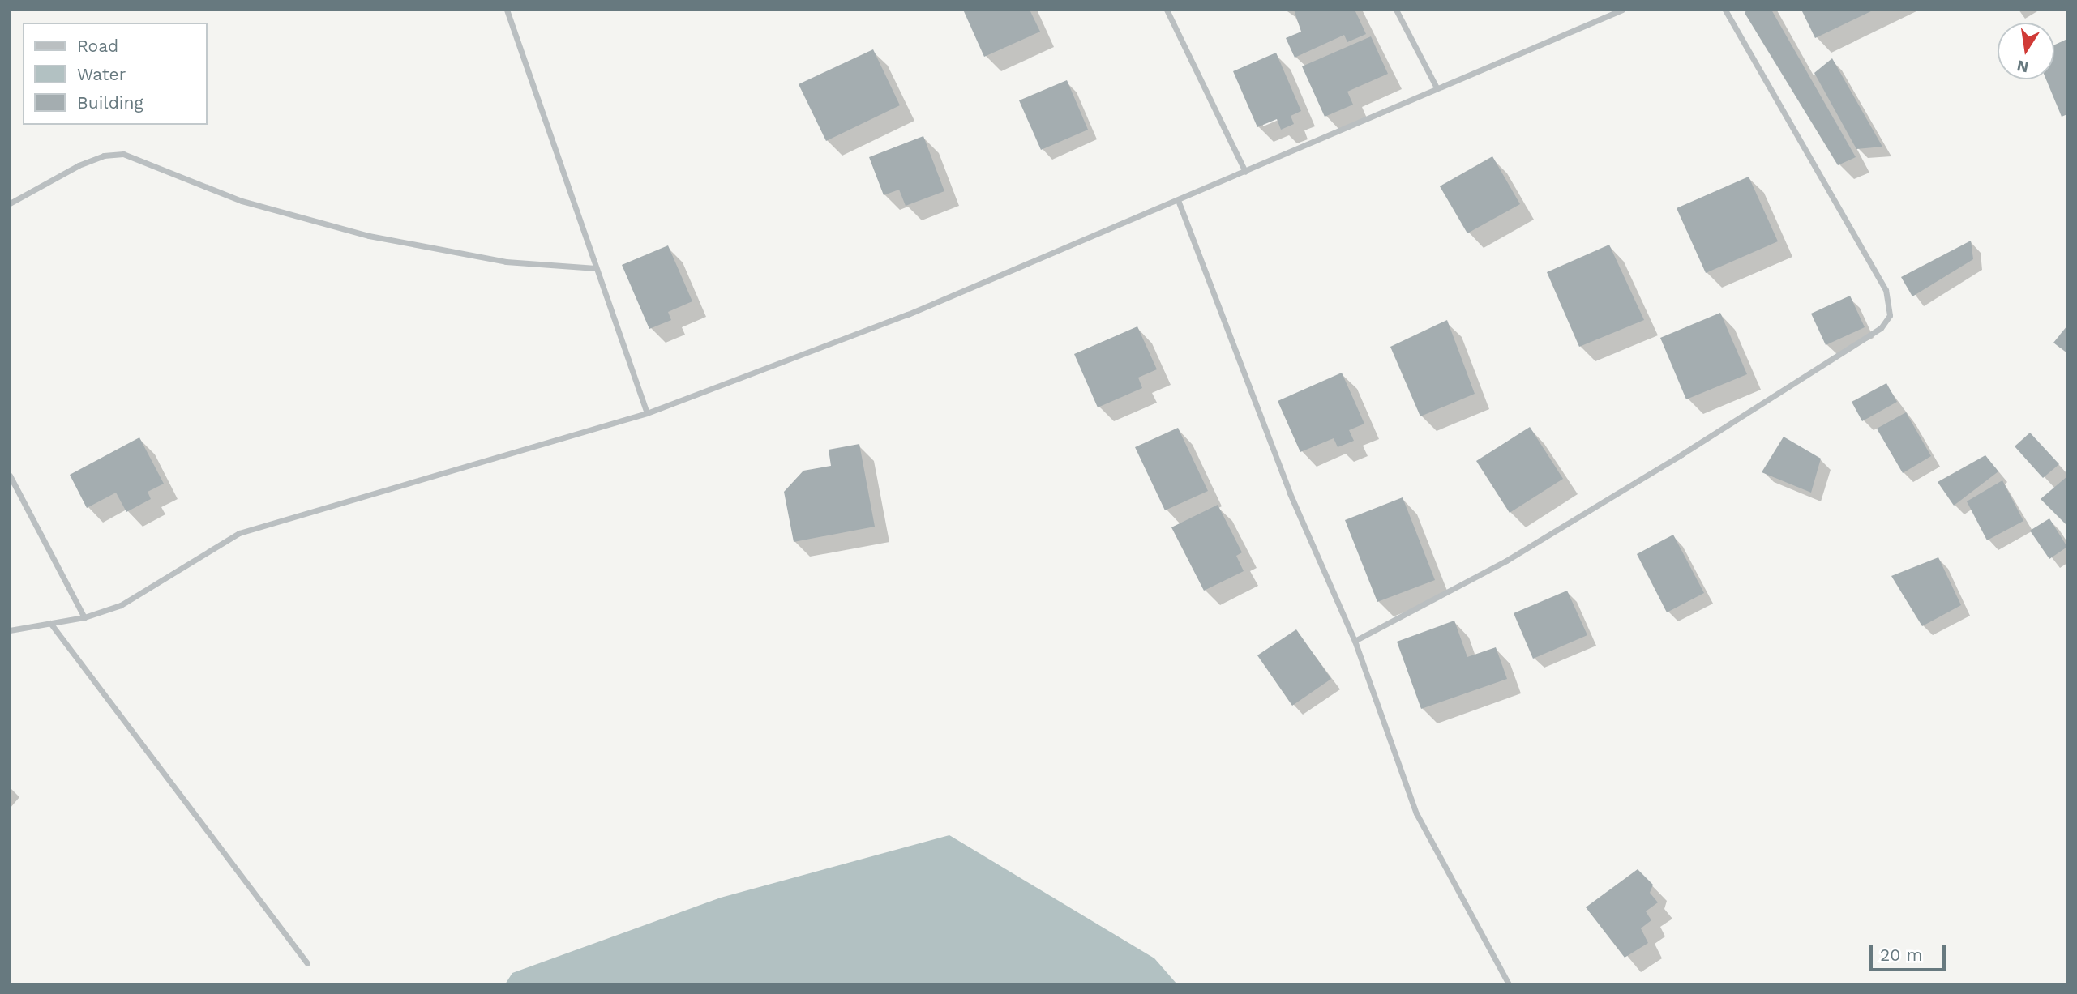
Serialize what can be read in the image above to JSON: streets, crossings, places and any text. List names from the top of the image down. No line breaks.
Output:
{"legend":["Road","Water","Building"],"scale_bar":"20 m","north":"bottom"}
